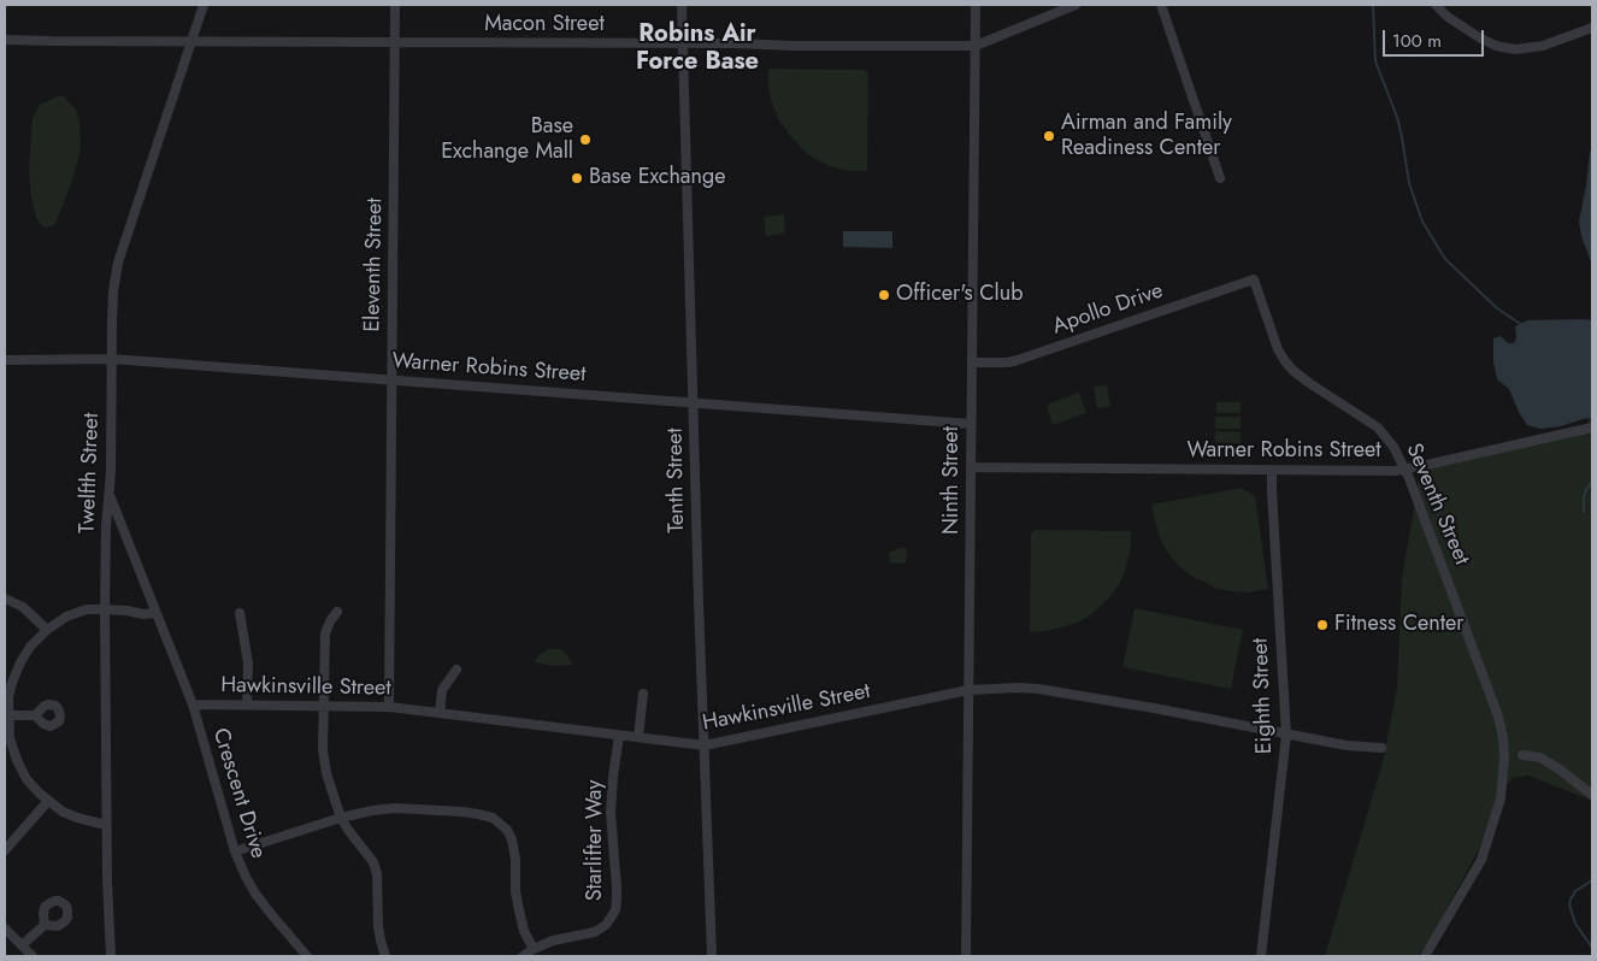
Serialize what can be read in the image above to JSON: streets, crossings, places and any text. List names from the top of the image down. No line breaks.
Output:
{"streets":{"street":["Macon Street","Eleventh Street","Apollo Drive","Warner Robins Street","Twelfth Street","Tenth Street","Ninth Street","Seventh Street","Hawkinsville Street","Eighth Street","Crescent Drive","Starlifter Way"]},"crossings":[["Macon Street","Eleventh Street"],["Macon Street","Twelfth Street"],["Macon Street","Tenth Street"],["Macon Street","Ninth Street"],["Eleventh Street","Warner Robins Street"],["Eleventh Street","Hawkinsville Street"],["Apollo Drive","Ninth Street"],["Apollo Drive","Seventh Street"],["Warner Robins Street","Twelfth Street"],["Warner Robins Street","Tenth Street"],["Warner Robins Street","Ninth Street"],["Warner Robins Street","Seventh Street"],["Warner Robins Street","Eighth Street"],["Twelfth Street","Crescent Drive"],["Tenth Street","Hawkinsville Street"],["Ninth Street","Hawkinsville Street"],["Hawkinsville Street","Eighth Street"],["Hawkinsville Street","Crescent Drive"],["Hawkinsville Street","Starlifter Way"]],"districts":["Robins Air Force Base"],"places":["Airman and Family Readiness Center","Base Exchange Mall","Base Exchange","Officer's Club","Fitness Center"],"scale_bar":"100 m"}
